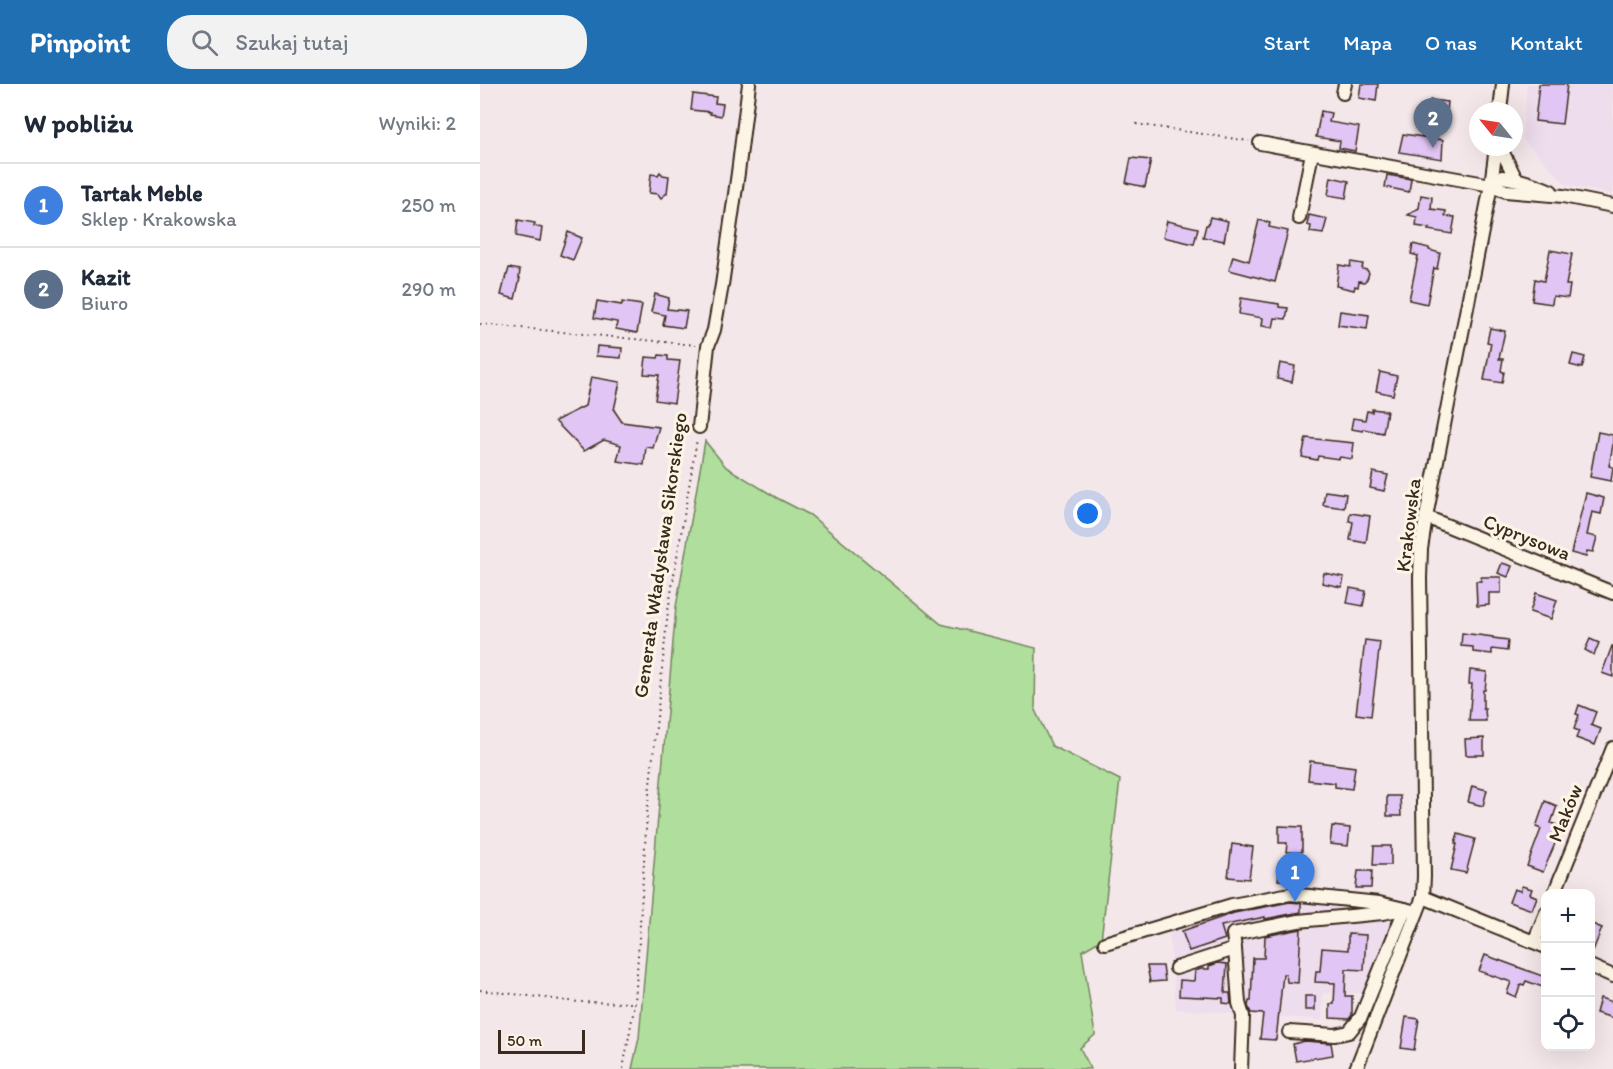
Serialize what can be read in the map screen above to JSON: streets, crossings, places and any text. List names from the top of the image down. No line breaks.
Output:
{"streets":{"street":["Krakowska","Cyprysowa","Generała Władysława Sikorskiego","Maków"]},"crossings":[["Krakowska","Cyprysowa"]],"scale_bar":"50 m","north":"top left","page":{"header":"Pinpoint","search":"Szukaj tutaj","nav":["Start","Mapa","O nas","Kontakt"],"heading":["W pobliżu","Wyniki: 2"],"pins":["2","1"],"list":[{"mark":"1","name":"Tartak Meble","note":"Sklep · Krakowska","value":"250 m"},{"mark":"2","name":"Kazit","note":"Biuro","value":"290 m"}],"map_buttons":["+","−"],"scale":"50 m"}}
